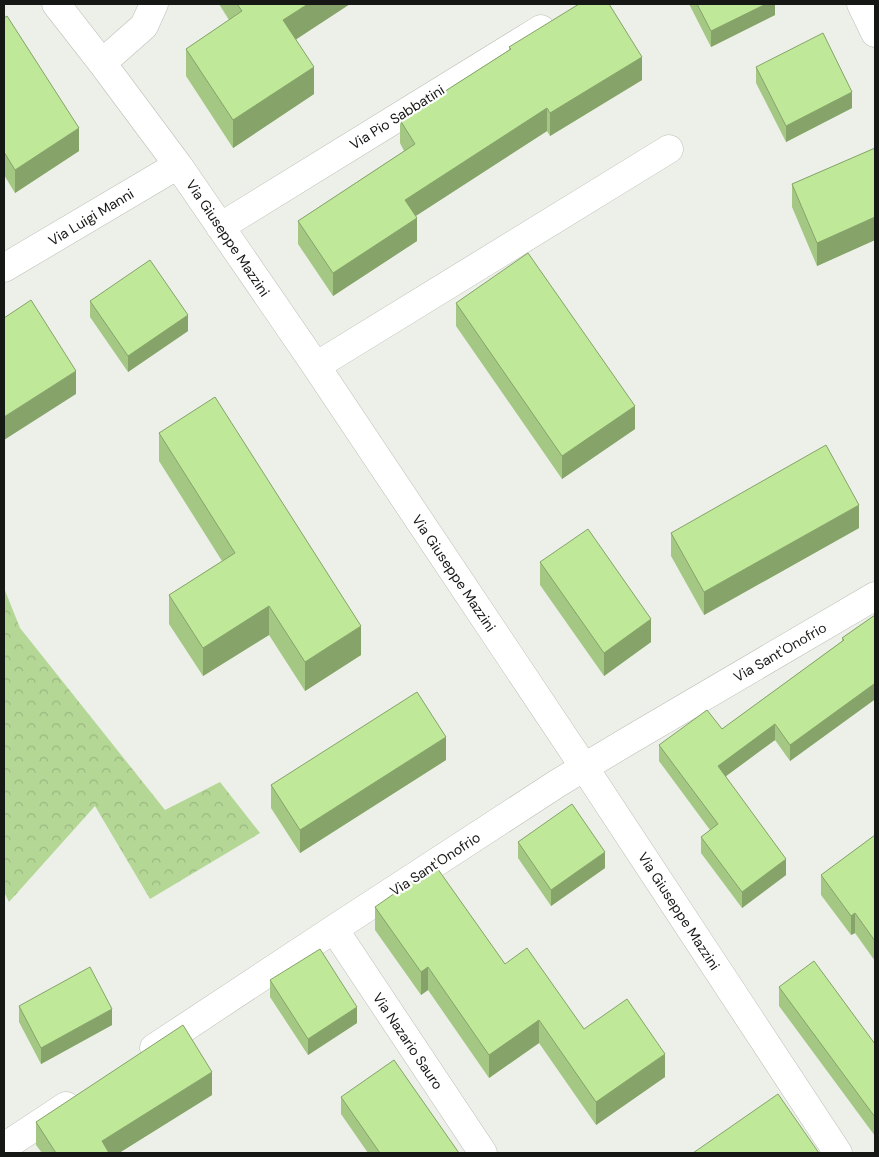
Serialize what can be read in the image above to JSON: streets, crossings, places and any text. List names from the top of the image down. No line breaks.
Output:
{"streets":{"street":["Via Pio Sabbatini","Via Luigi Manni","Via Giuseppe Mazzini","Via Sant'Onofrio","Via Nazario Sauro"]},"crossings":[["Via Pio Sabbatini","Via Giuseppe Mazzini"],["Via Luigi Manni","Via Giuseppe Mazzini"],["Via Giuseppe Mazzini","Via Sant'Onofrio"],["Via Sant'Onofrio","Via Nazario Sauro"]]}
